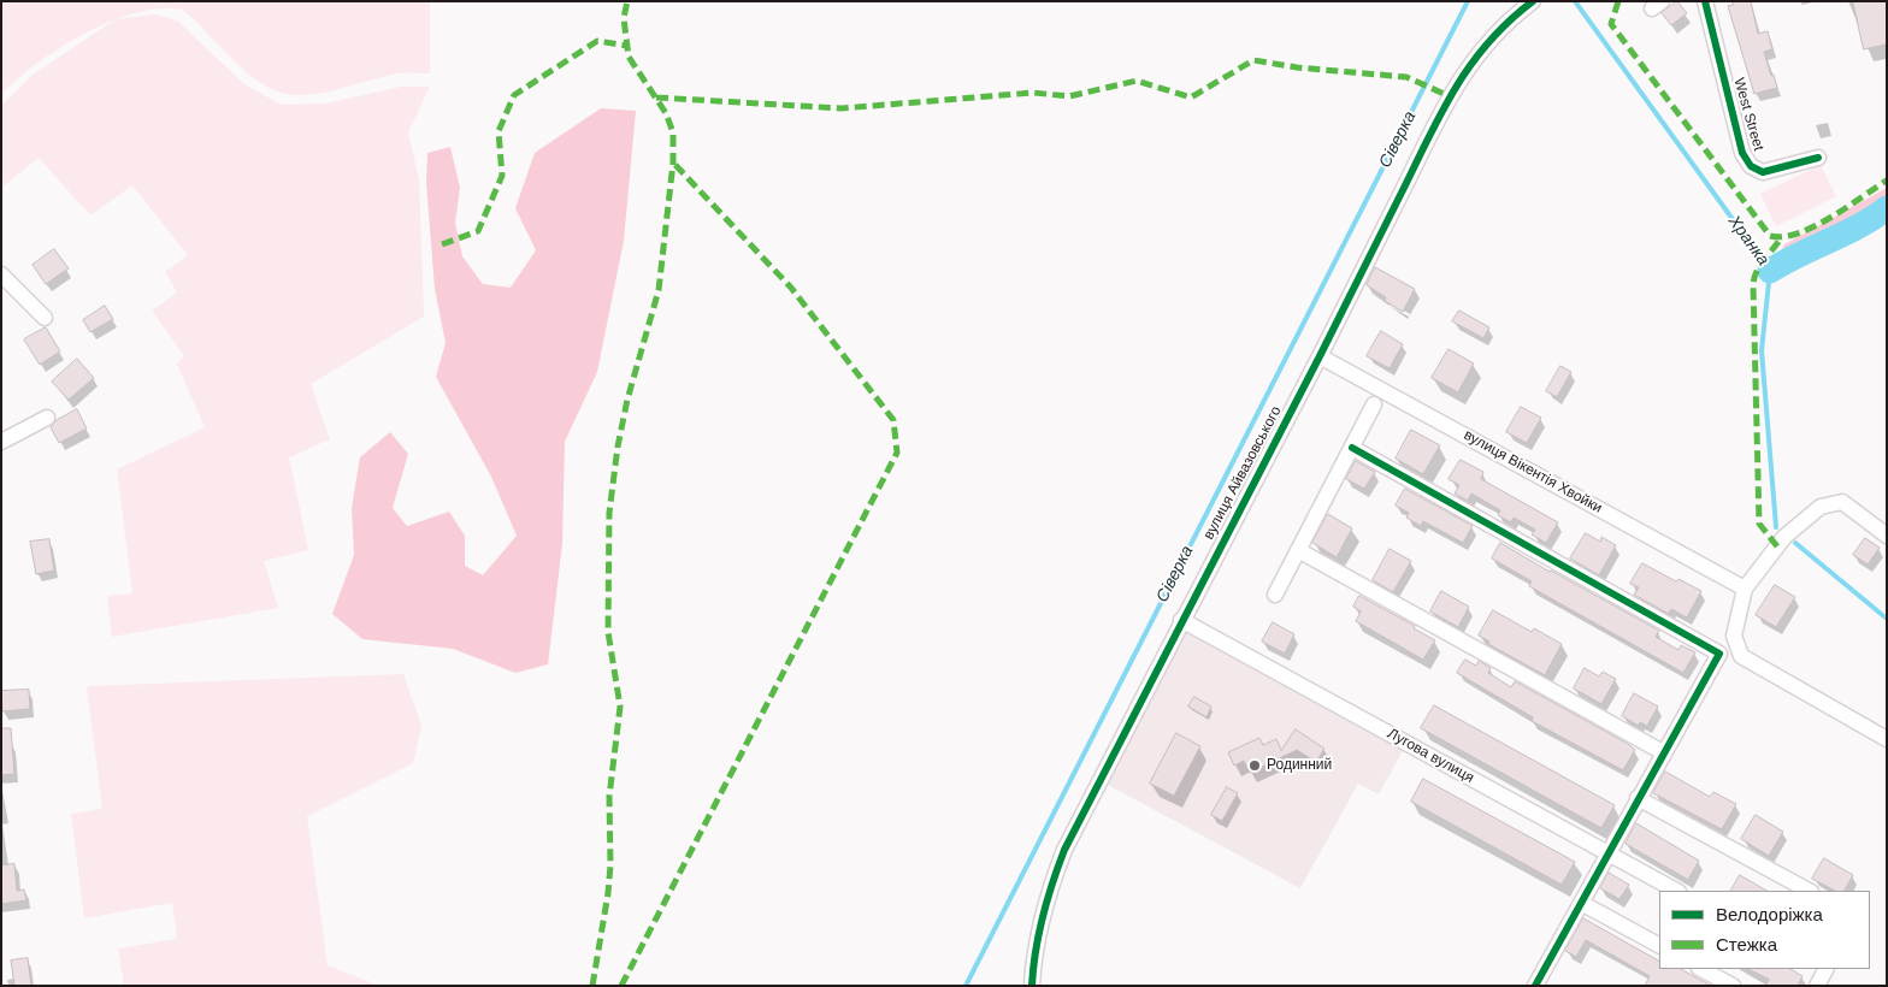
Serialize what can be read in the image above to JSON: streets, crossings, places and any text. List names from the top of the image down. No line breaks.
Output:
{"streets":{"street":["West Street","вулиця Вікентія Хвойки","вулиця Айвазовського","Лугова вулиця"]},"crossings":[["вулиця Вікентія Хвойки","вулиця Айвазовського"],["вулиця Айвазовського","Лугова вулиця"]],"water":["Сіверка","Хранка"],"places":["Родинний"],"legend":["Велодоріжка","Стежка"]}
